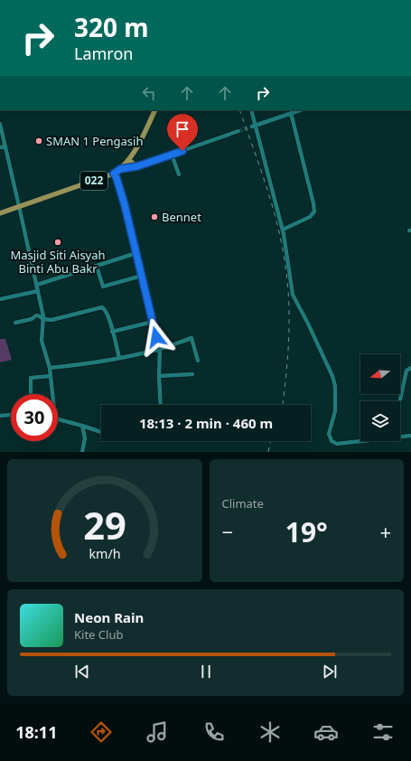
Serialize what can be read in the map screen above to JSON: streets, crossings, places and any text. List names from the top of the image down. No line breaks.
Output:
{"streets":{"main road":["022"]},"places":["SMAN 1 Pengasih","Bennet","Masjid Siti Aisyah Binti Abu Bakr"],"north":"left","page":{"turn":["320 m","Lamron"],"limit":"30","trip":"18:13 · 2 min · 460 m","tile":"Climate","heat":["−","19°","+"],"song":["Neon Rain","Kite Club"],"tabs":"18:11","gauge":["29","km/h"]}}
